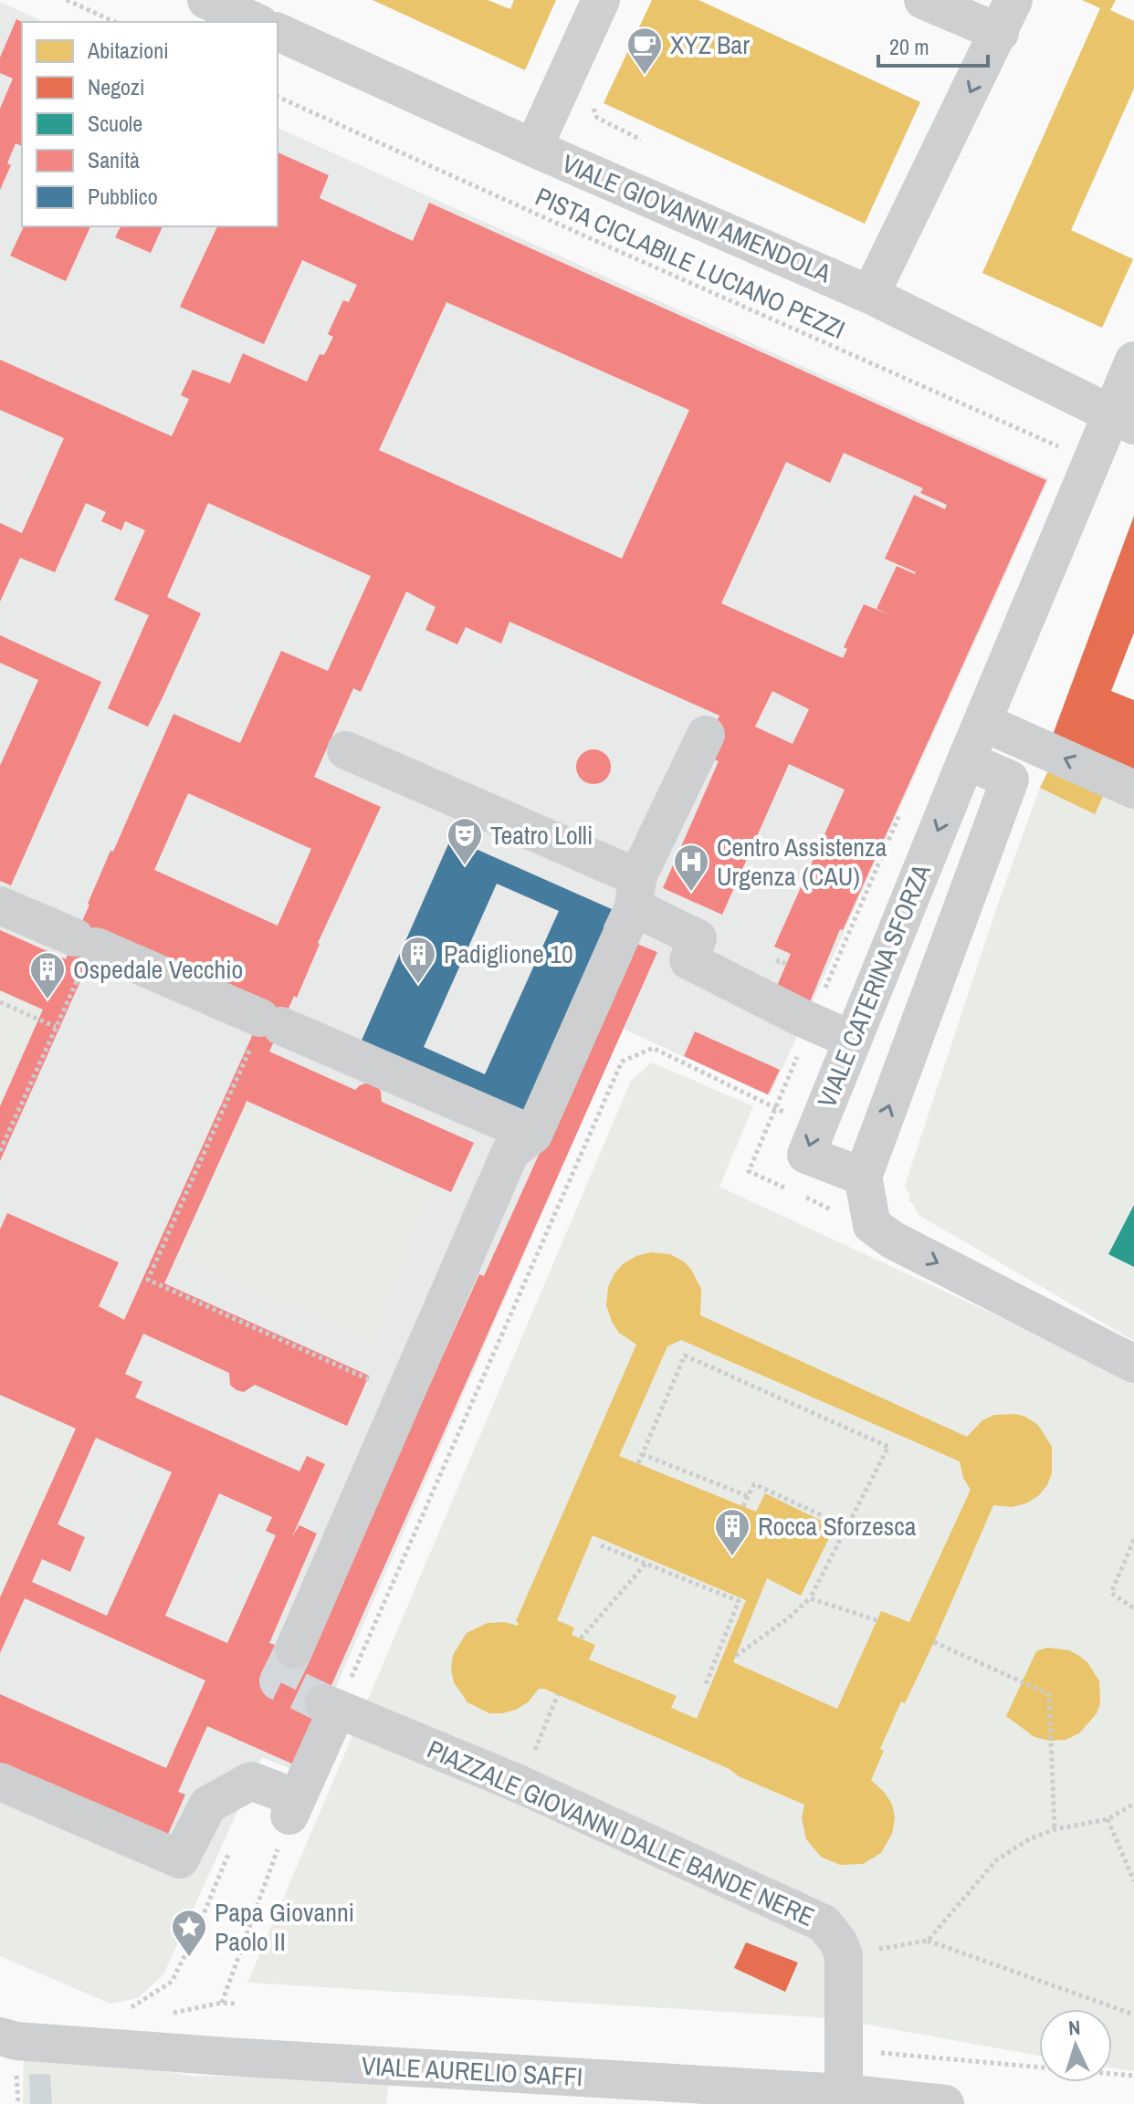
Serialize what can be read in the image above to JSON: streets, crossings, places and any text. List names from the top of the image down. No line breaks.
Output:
{"streets":{"street":["VIALE GIOVANNI AMENDOLA","VIALE CATERINA SFORZA","PIAZZALE GIOVANNI DALLE BANDE NERE","VIALE AURELIO SAFFI"],"path":["PISTA CICLABILE LUCIANO PEZZI"]},"crossings":[["VIALE GIOVANNI AMENDOLA","VIALE CATERINA SFORZA"],["PISTA CICLABILE LUCIANO PEZZI","VIALE CATERINA SFORZA"]],"places":{"cafe":["XYZ Bar"],"theatre":["Teatro Lolli"],"hospital":["Centro Assistenza Urgenza (CAU)"],"building":["Padiglione 10","Ospedale Vecchio","Rocca Sforzesca"],"place":["Papa Giovanni Paolo II"]},"legend":["Abitazioni","Negozi","Scuole","Sanità","Pubblico"],"scale_bar":"20 m","north":"top"}
